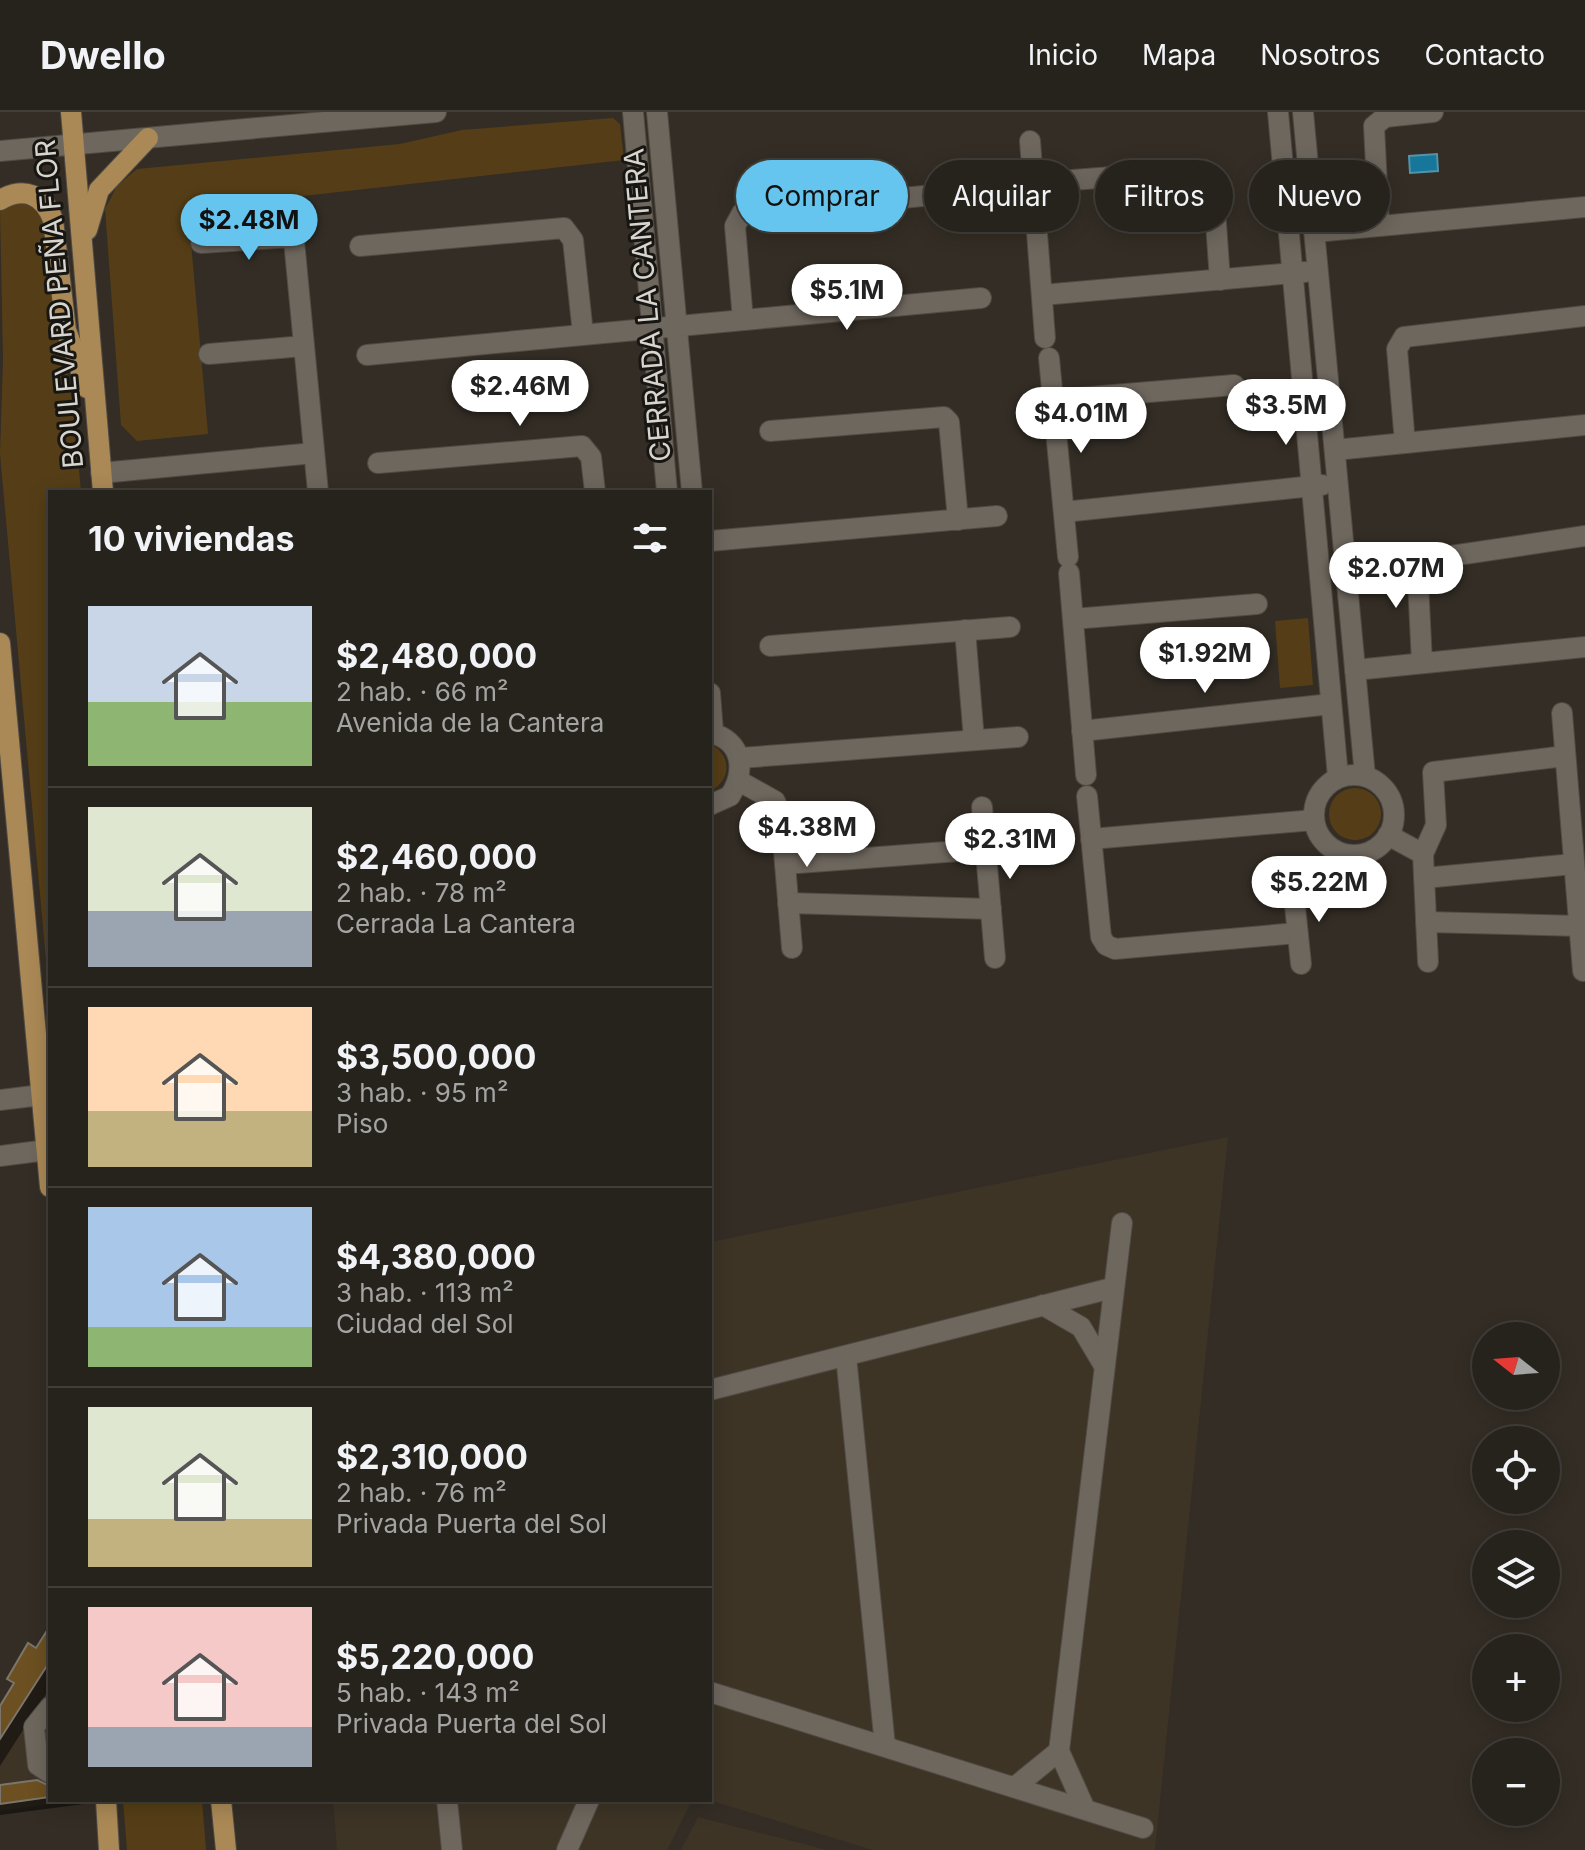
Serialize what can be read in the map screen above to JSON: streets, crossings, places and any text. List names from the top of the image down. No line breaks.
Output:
{"streets":{"main road":["BOULEVARD PEÑA FLOR"],"street":["CERRADA LA CANTERA"]},"north":"left","page":{"header":"Dwello","nav":["Inicio","Mapa","Nosotros","Contacto"],"chip":["Comprar","Alquilar","Filtros","Nuevo"],"price":["$2.48M","$5.1M","$2.46M","$3.5M","$4.01M","$2.07M","$1.92M","$4.38M","$2.31M","$5.22M"],"heading":"10 viviendas","list":[{"name":"$2,480,000","note":"2 hab. · 66 m² · Avenida de la Cantera"},{"name":"$2,460,000","note":"2 hab. · 78 m² · Cerrada La Cantera"},{"name":"$3,500,000","note":"3 hab. · 95 m² · Piso"},{"name":"$4,380,000","note":"3 hab. · 113 m² · Ciudad del Sol"},{"name":"$2,310,000","note":"2 hab. · 76 m² · Privada Puerta del Sol"},{"name":"$5,220,000","note":"5 hab. · 143 m² · Privada Puerta del Sol"}],"map_buttons":["+","−"]}}
